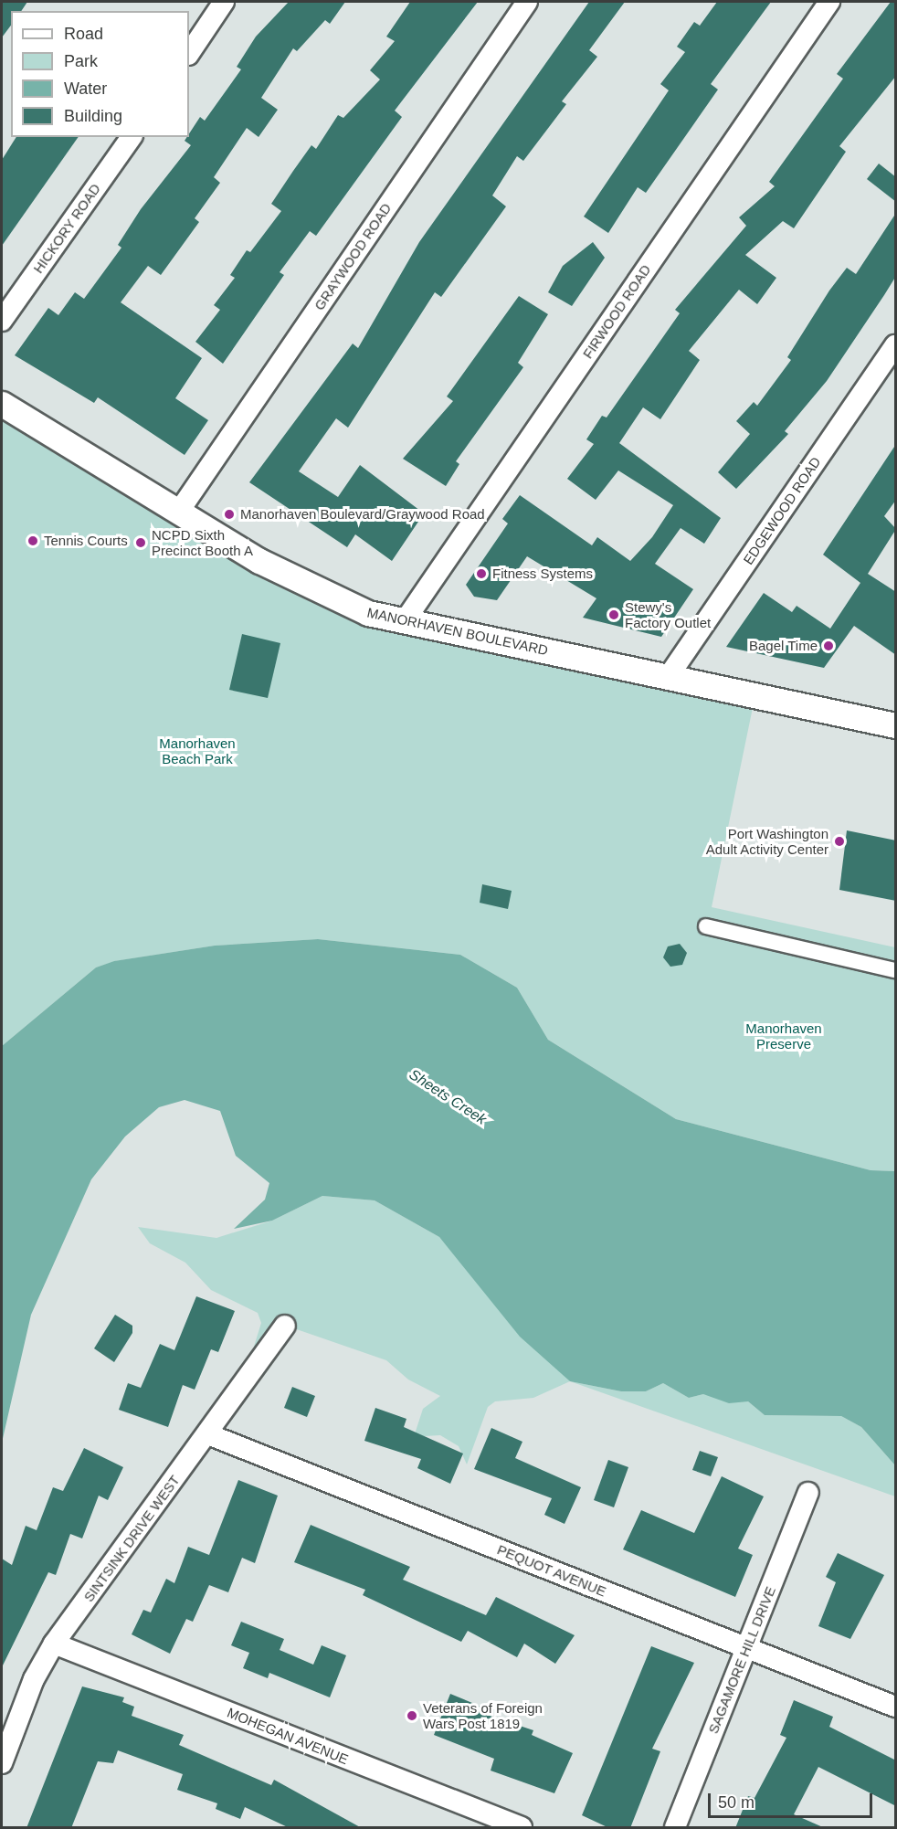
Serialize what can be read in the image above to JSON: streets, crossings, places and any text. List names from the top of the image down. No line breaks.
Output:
{"streets":{"street":["HICKORY ROAD","GRAYWOOD ROAD","FIRWOOD ROAD","EDGEWOOD ROAD","MANORHAVEN BOULEVARD","SINTSINK DRIVE WEST","PEQUOT AVENUE","SAGAMORE HILL DRIVE","MOHEGAN AVENUE"]},"crossings":[["GRAYWOOD ROAD","MANORHAVEN BOULEVARD"],["FIRWOOD ROAD","MANORHAVEN BOULEVARD"],["EDGEWOOD ROAD","MANORHAVEN BOULEVARD"],["SINTSINK DRIVE WEST","PEQUOT AVENUE"],["SINTSINK DRIVE WEST","MOHEGAN AVENUE"],["PEQUOT AVENUE","SAGAMORE HILL DRIVE"]],"water":["Sheets Creek"],"parks":["Manorhaven Beach Park","Manorhaven Preserve"],"places":["Manorhaven Boulevard/Graywood Road","Tennis Courts","NCPD Sixth Precinct Booth A","Fitness Systems","Stewy's Factory Outlet","Bagel Time","Port Washington Adult Activity Center","Veterans of Foreign Wars Post 1819"],"legend":["Road","Park","Water","Building"],"scale_bar":"50 m"}
